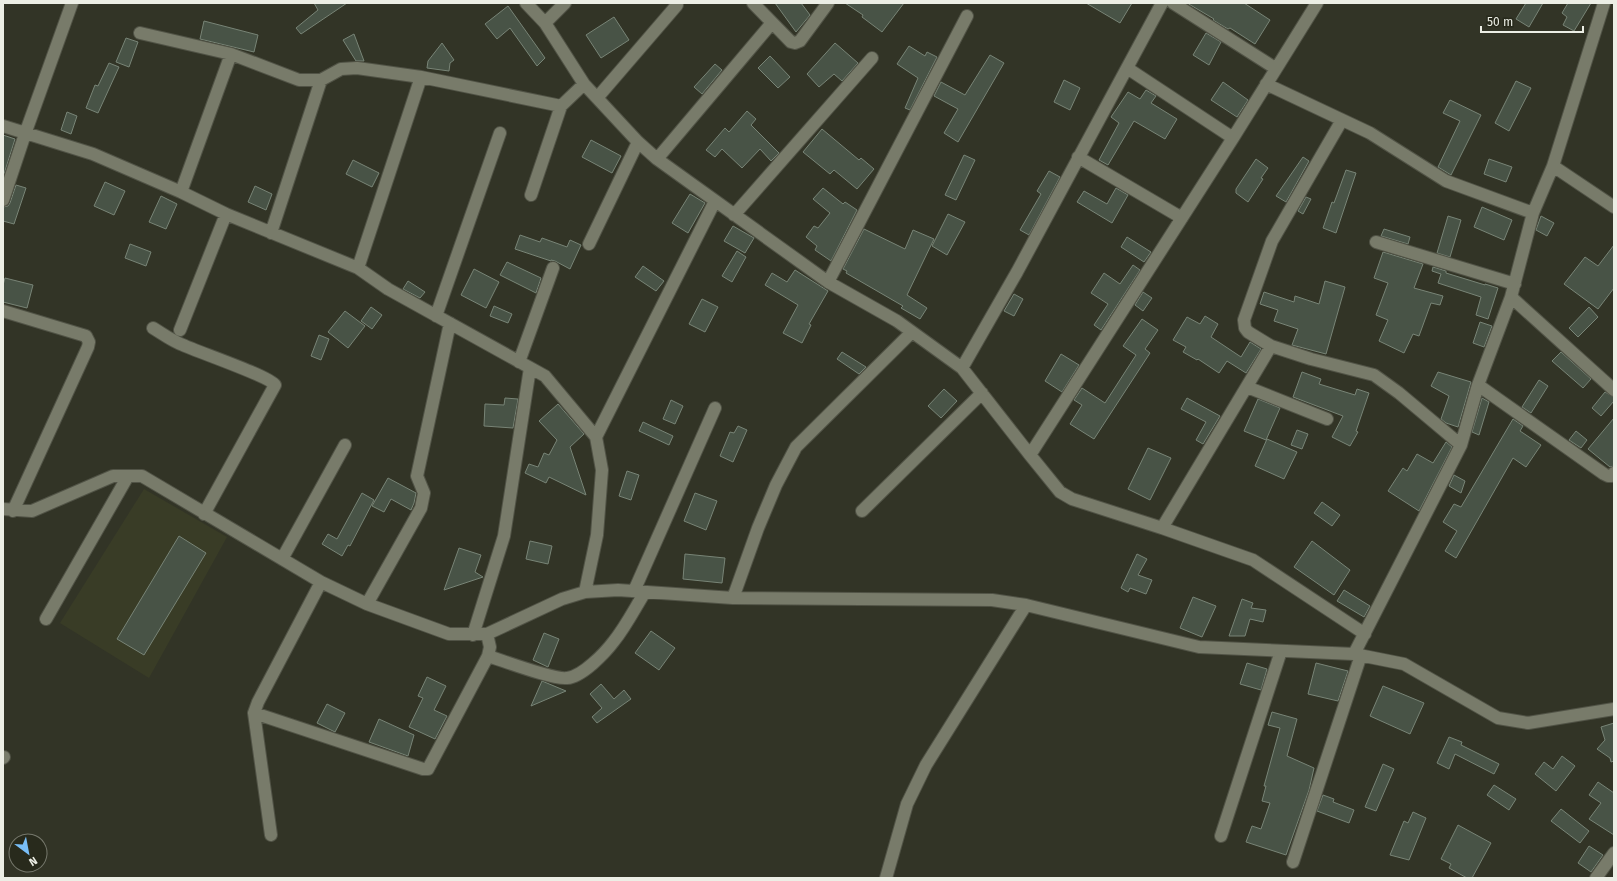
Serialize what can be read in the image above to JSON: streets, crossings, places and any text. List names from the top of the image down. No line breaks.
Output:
{"scale_bar":"50 m","north":"bottom right"}
